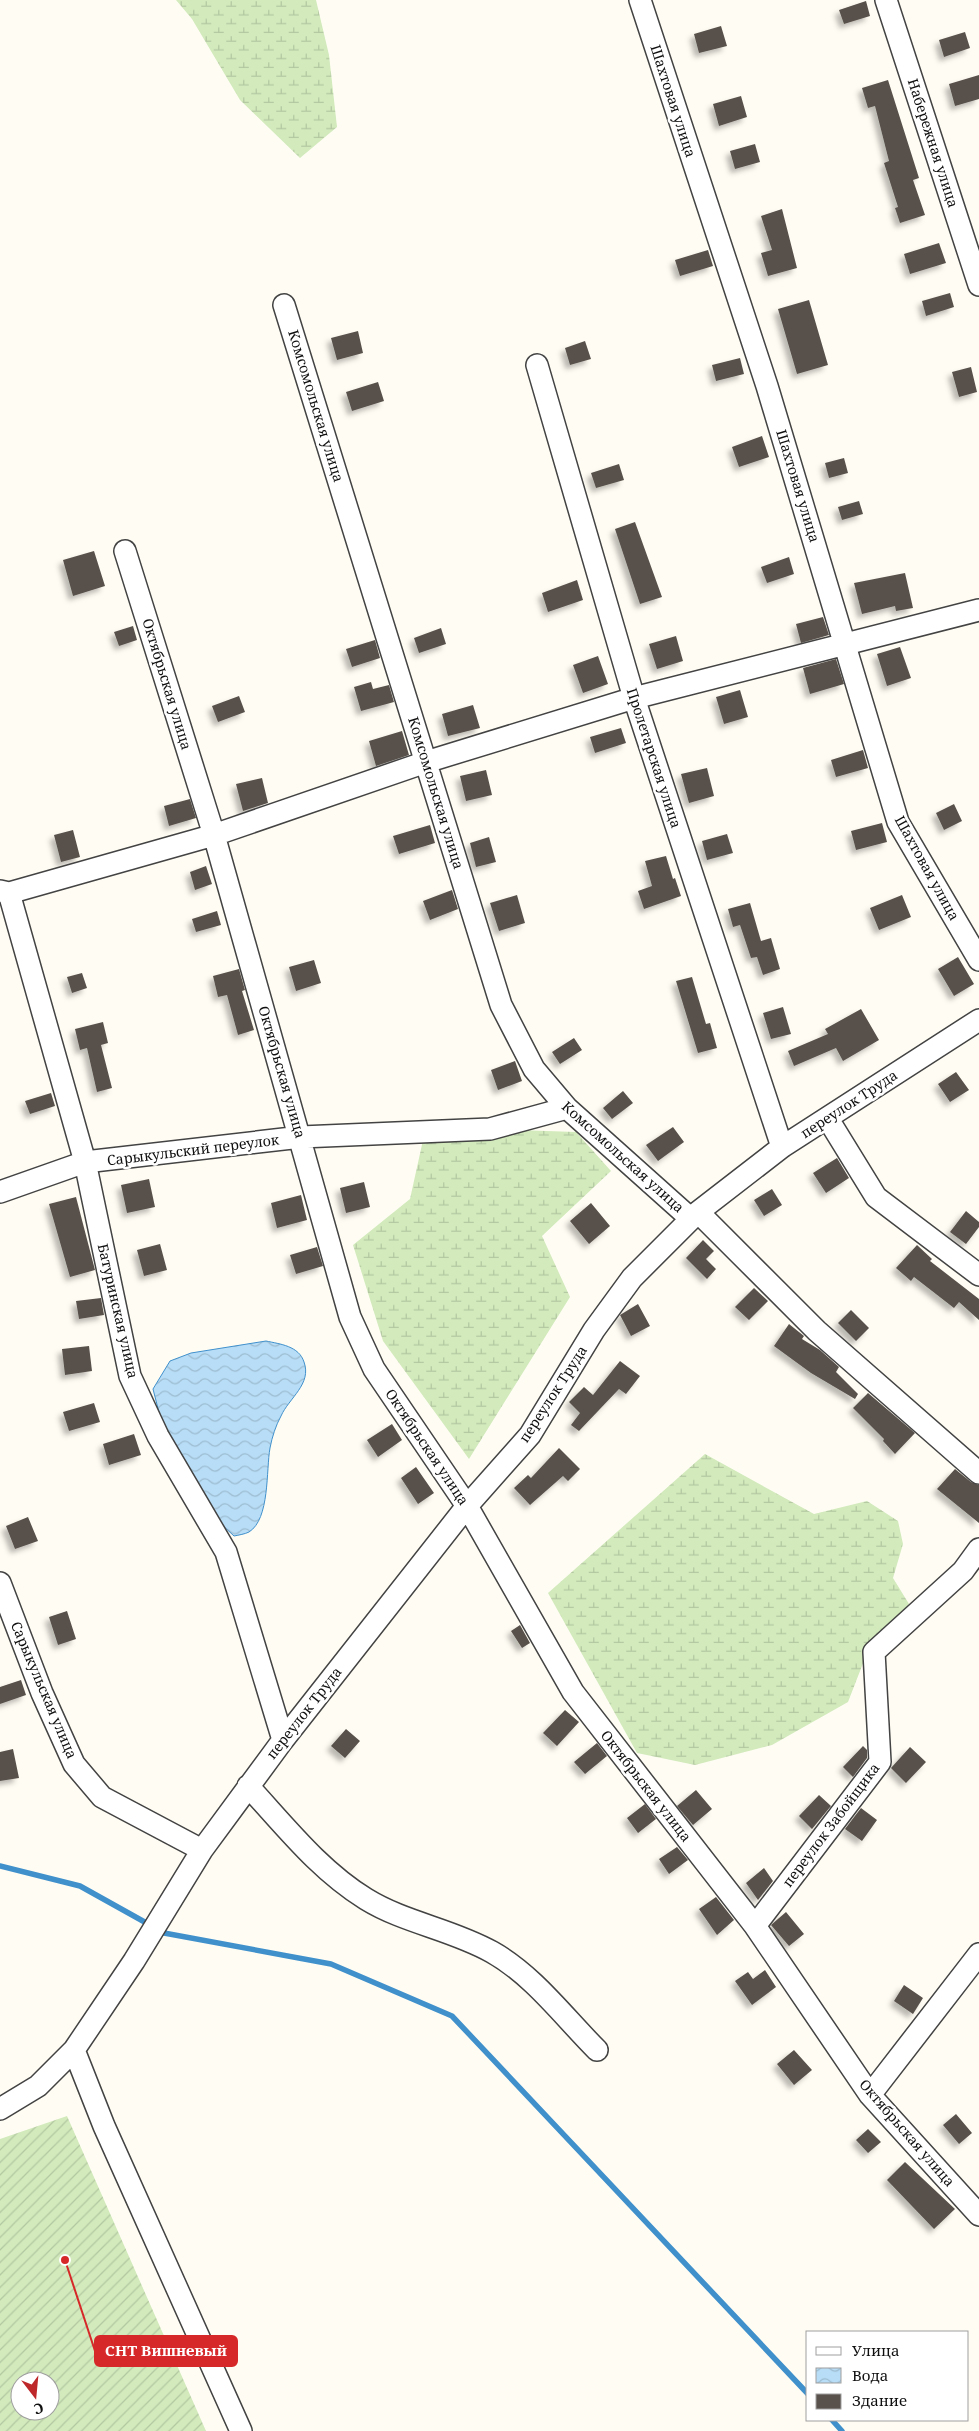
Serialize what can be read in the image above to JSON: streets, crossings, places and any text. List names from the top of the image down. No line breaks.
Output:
{"streets":{"street":["Шахтовая улица","Набережная улица","Комсомольская улица","Октябрьская улица","Пролетарская улица","переулок Труда","Сарыкульский переулок","Батуринская улица","Сарыкульская улица","переулок Забойщика"]},"crossings":[["Комсомольская улица","переулок Труда"],["Комсомольская улица","Сарыкульский переулок"],["Октябрьская улица","переулок Труда"],["Октябрьская улица","Сарыкульский переулок"],["Октябрьская улица","переулок Забойщика"],["Пролетарская улица","переулок Труда"],["переулок Труда","Батуринская улица"],["переулок Труда","Сарыкульская улица"],["Сарыкульский переулок","Батуринская улица"]],"places":["СНТ Вишневый"],"legend":["Улица","Вода","Здание"],"north":"bottom"}
